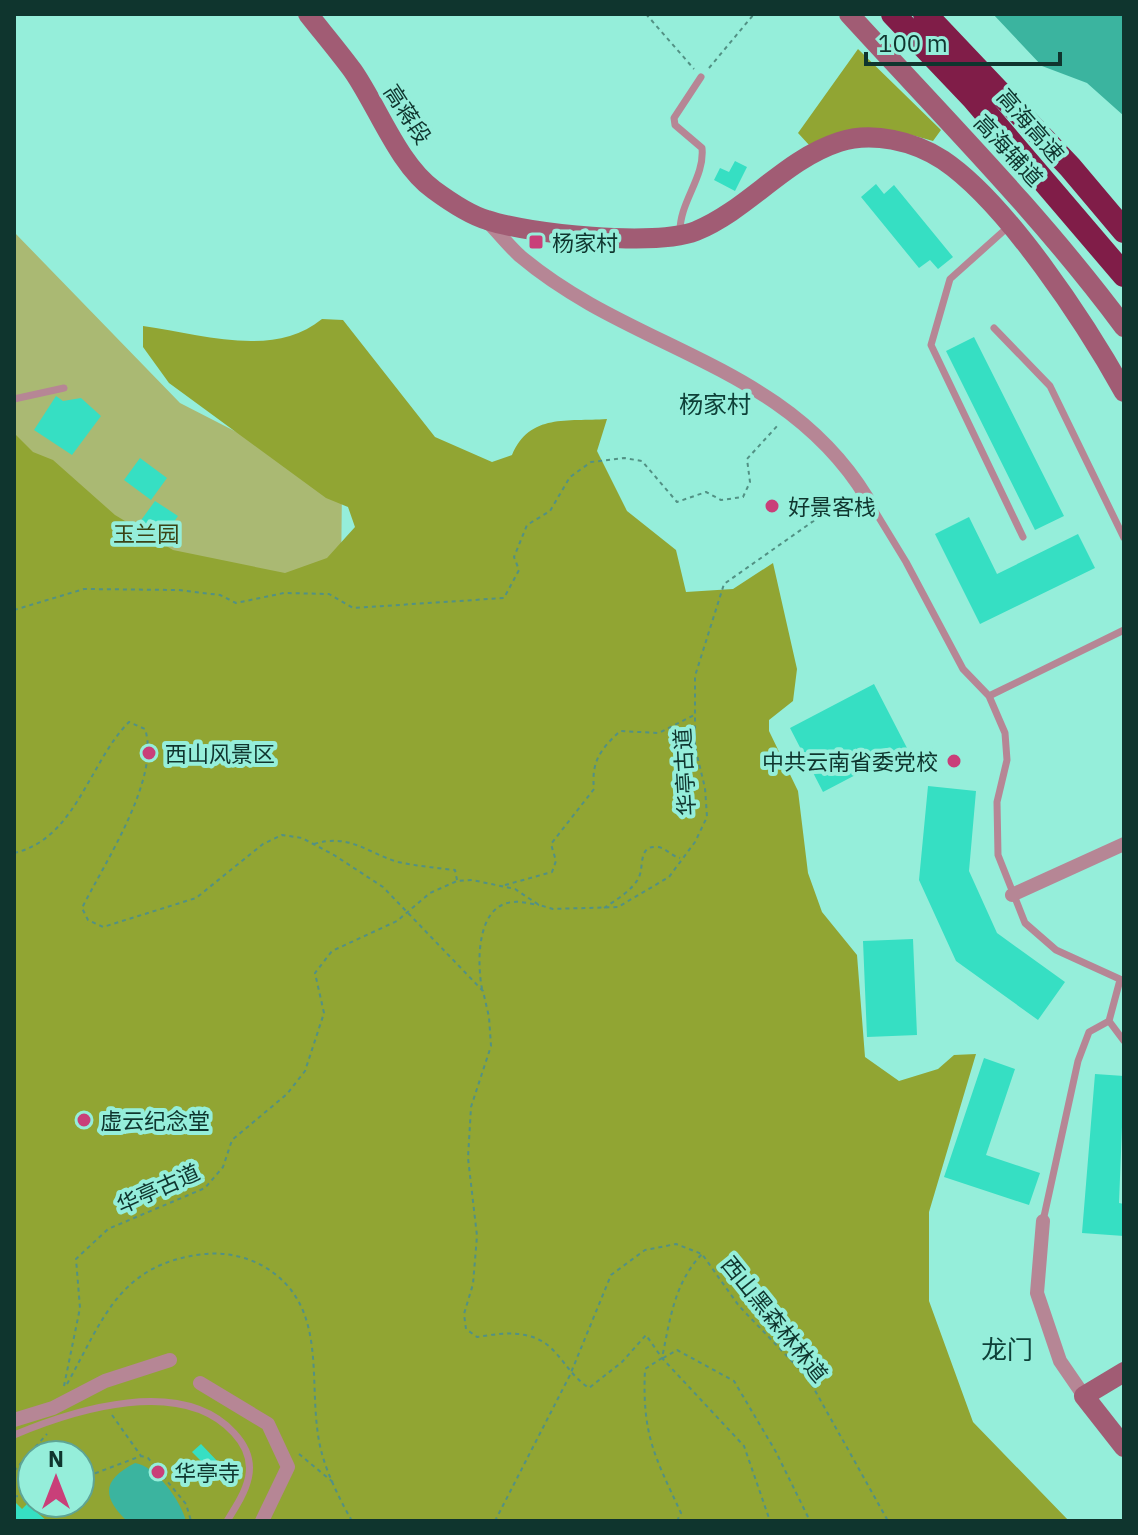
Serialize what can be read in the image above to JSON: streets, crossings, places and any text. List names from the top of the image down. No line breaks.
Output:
{"streets":{"highway":["高海高速"],"main road":["高蒋段","高海辅道"],"path":["华亭古道","西山黑森林林道"]},"districts":["杨家村","龙门"],"parks":["玉兰园"],"places":{"transit":["杨家村"],"other":["好景客栈","西山风景区","中共云南省委党校","虚云纪念堂","华亭寺"]},"scale_bar":"100 m","north":"top"}
